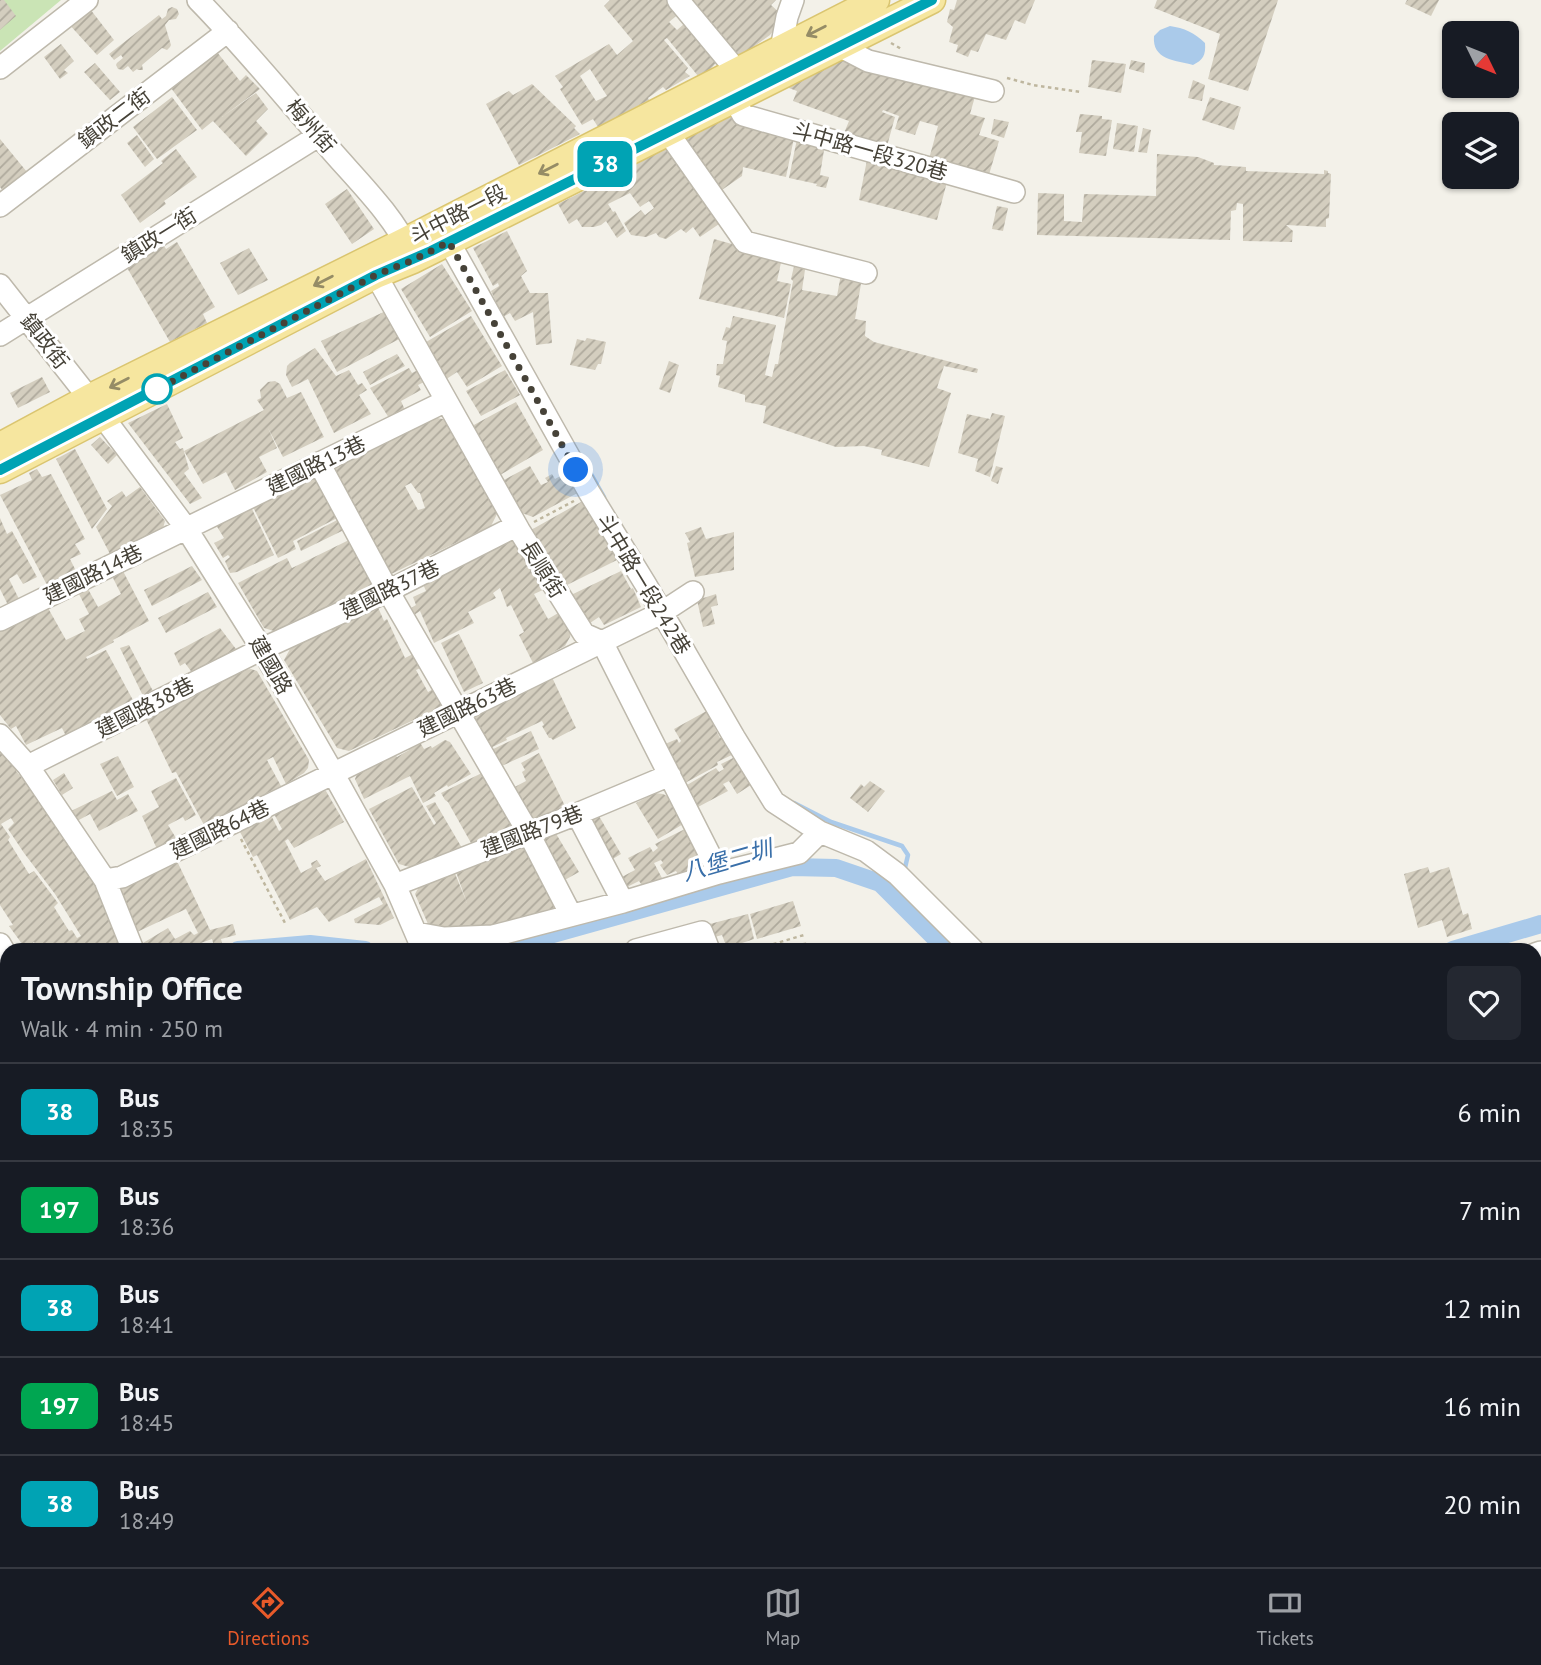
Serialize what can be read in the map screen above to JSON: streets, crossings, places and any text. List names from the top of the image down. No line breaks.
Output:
{"streets":{"main road":["斗中路一段"],"street":["鎮政二街","梅州街","斗中路一段320巷","鎮政一街","鎮政街","建國路13巷","長順街","建國路14巷","斗中路一段242巷","建國路37巷","建國路","建國路38巷","建國路63巷","建國路64巷","建國路79巷"]},"crossings":[["鎮政二街","梅州街"],["梅州街","斗中路一段"],["梅州街","鎮政一街"],["斗中路一段320巷","斗中路一段"],["斗中路一段","鎮政街"],["斗中路一段","長順街"],["斗中路一段","斗中路一段242巷"],["斗中路一段","建國路"],["鎮政一街","鎮政街"],["鎮政街","建國路"],["建國路13巷","長順街"],["建國路13巷","建國路14巷"],["建國路13巷","建國路"],["長順街","建國路37巷"],["長順街","建國路63巷"],["長順街","建國路79巷"],["建國路14巷","建國路"],["斗中路一段242巷","建國路63巷"],["建國路37巷","建國路"],["建國路37巷","建國路38巷"],["建國路","建國路38巷"],["建國路","建國路63巷"],["建國路","建國路64巷"],["建國路","建國路79巷"],["建國路63巷","建國路64巷"]],"water":["八堡二圳"],"lines":["bus line 38"],"north":"bottom right","page":{"on_map":"38","heading":["Township Office","Walk · 4 min · 250 m"],"list":[{"mark":"38","name":"Bus","note":"18:35","value":"6 min"},{"mark":"197","name":"Bus","note":"18:36","value":"7 min"},{"mark":"38","name":"Bus","note":"18:41","value":"12 min"},{"mark":"197","name":"Bus","note":"18:45","value":"16 min"},{"mark":"38","name":"Bus","note":"18:49","value":"20 min"}],"tabs":["Directions","Map","Tickets"]}}
